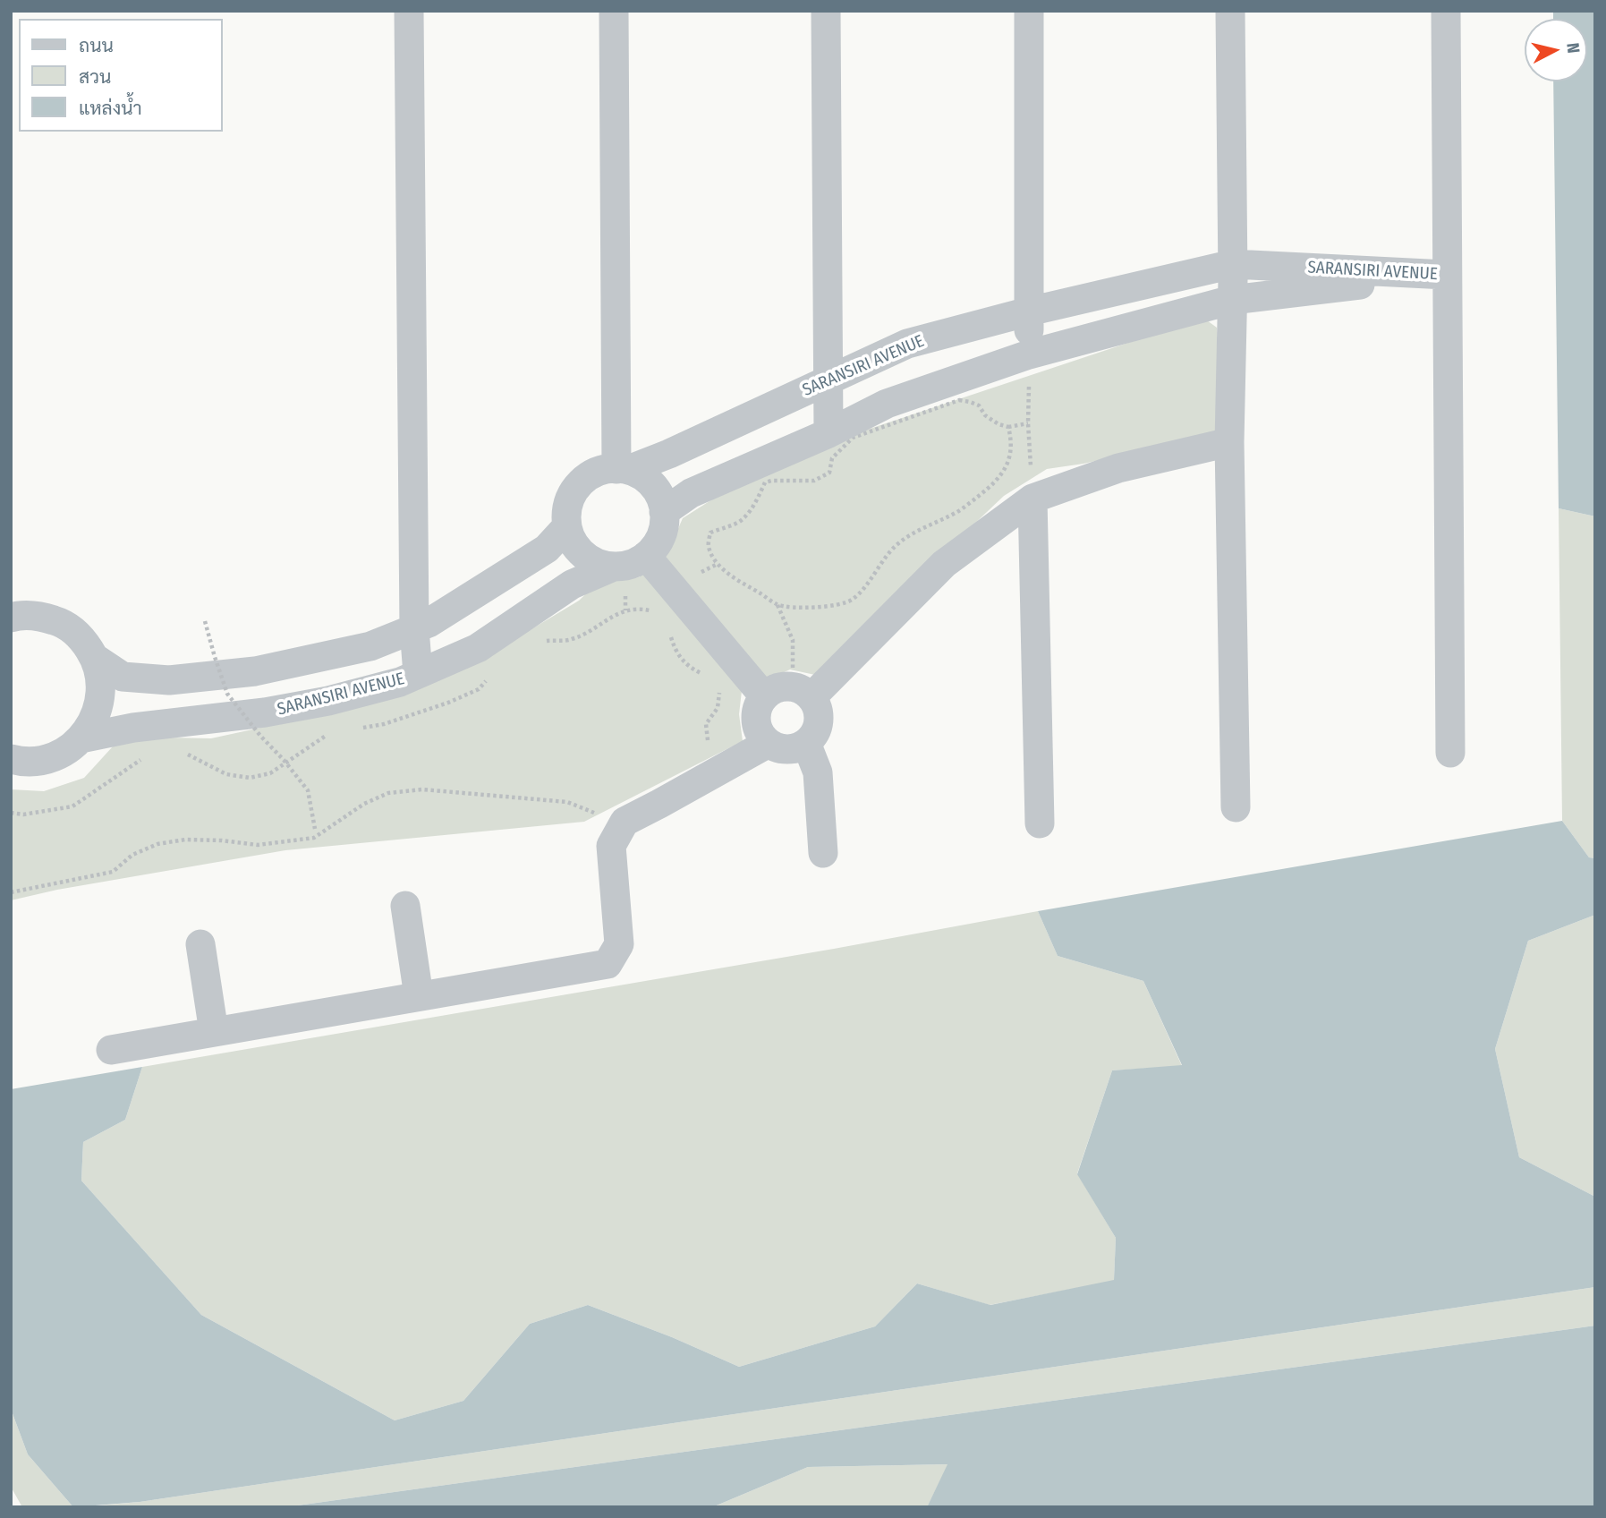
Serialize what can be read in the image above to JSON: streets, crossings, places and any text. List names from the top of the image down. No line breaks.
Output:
{"streets":{"street":["SARANSIRI AVENUE"]},"legend":["ถนน","สวน","แหล่งน้ำ"],"north":"right"}
